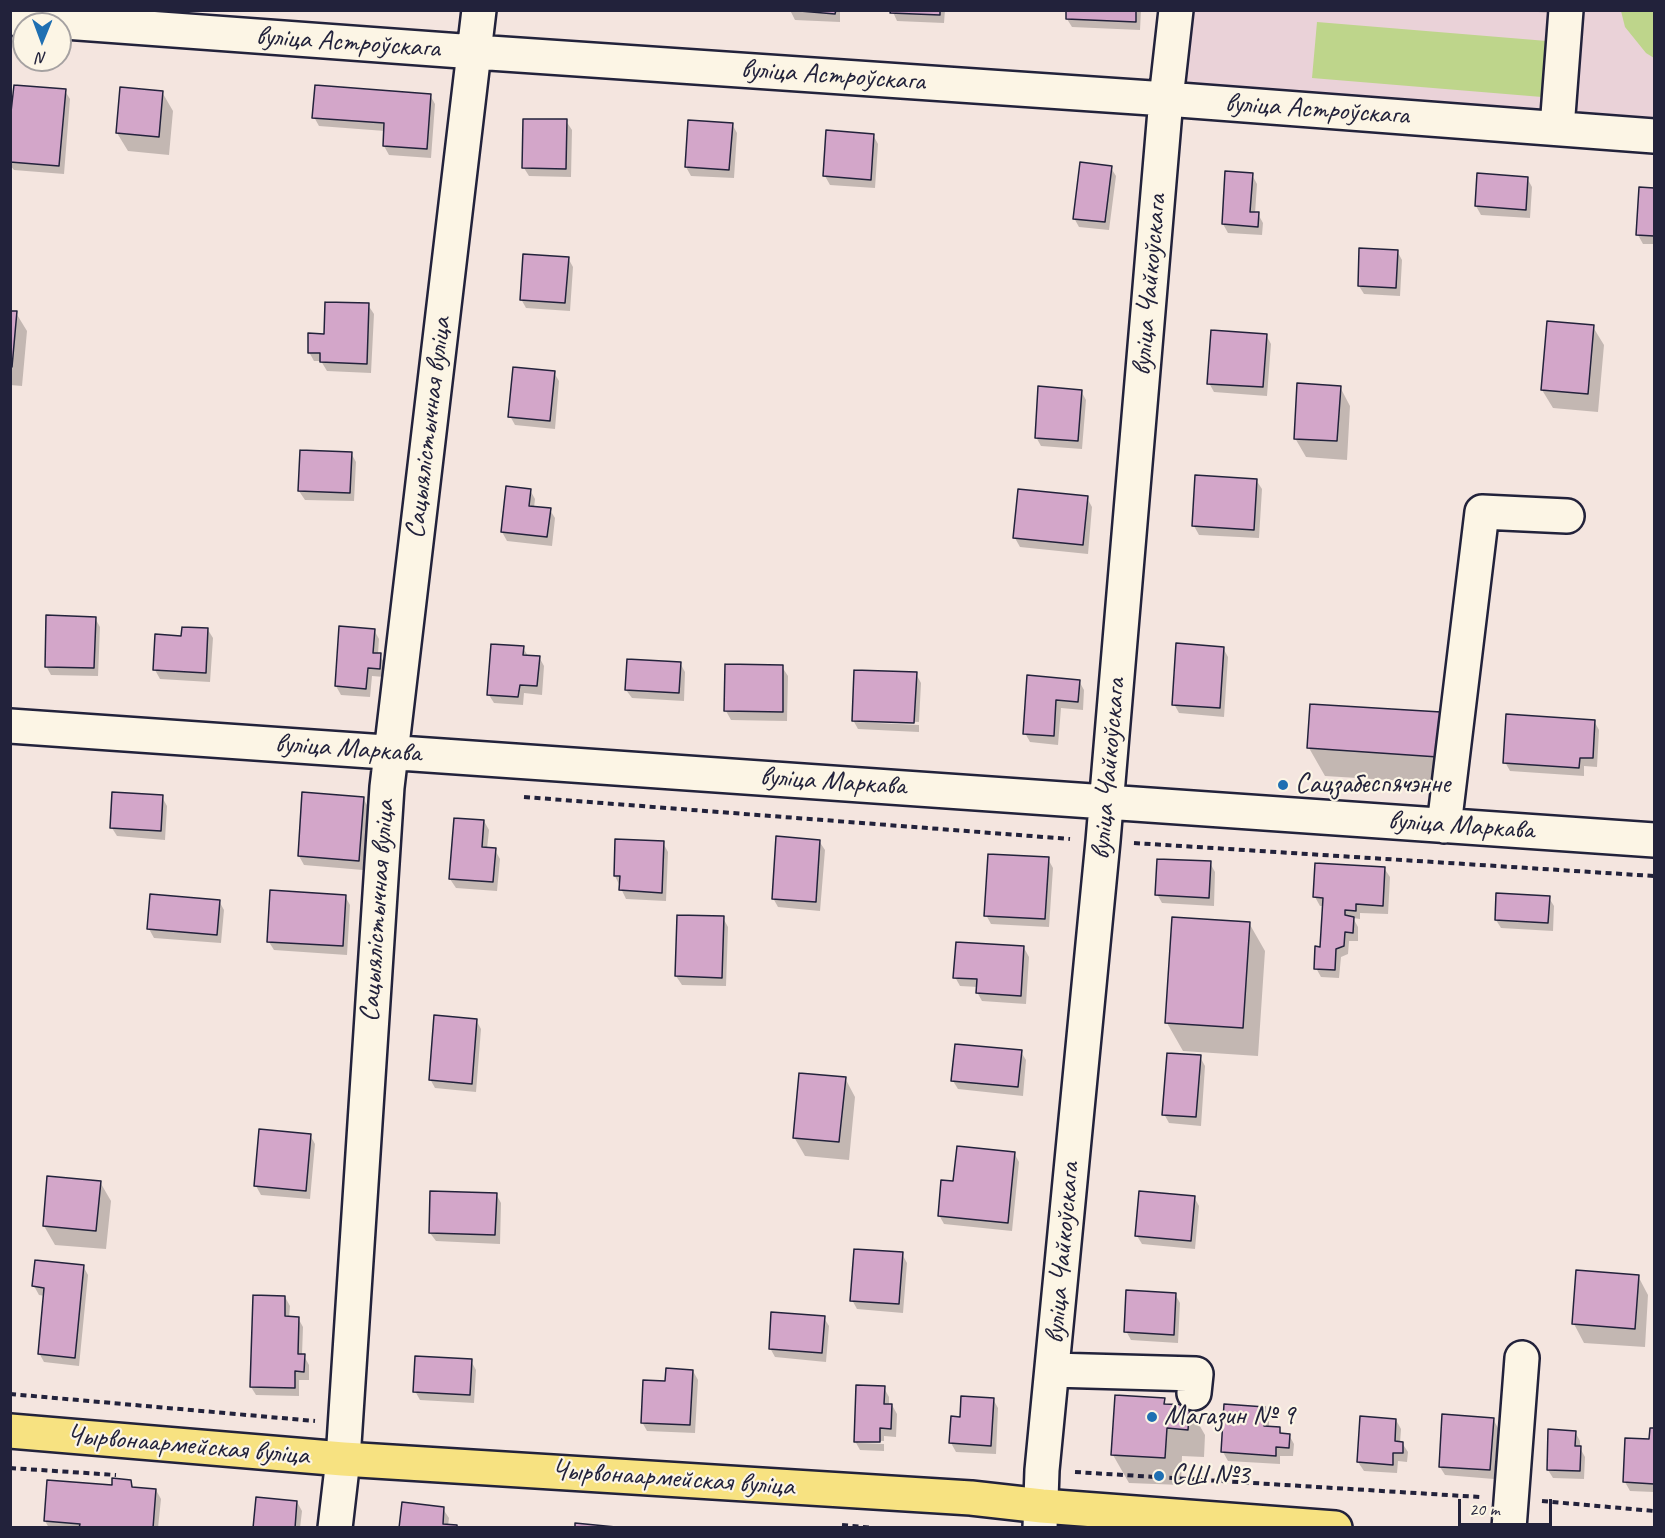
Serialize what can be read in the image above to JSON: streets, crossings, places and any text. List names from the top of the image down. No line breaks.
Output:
{"streets":{"main road":["Чырвонаармейская вуліца"],"street":["вуліца Астроўскага","вуліца Чайкоўскага","Сацыялістычная вуліца","вуліца Маркава"]},"crossings":[["вуліца Астроўскага","вуліца Чайкоўскага"],["вуліца Астроўскага","Сацыялістычная вуліца"],["вуліца Чайкоўскага","вуліца Маркава"],["вуліца Чайкоўскага","Чырвонаармейская вуліца"],["Сацыялістычная вуліца","вуліца Маркава"],["Сацыялістычная вуліца","Чырвонаармейская вуліца"]],"places":["Сацзабеспячэнне","Магазин № 9","СШ №3"],"scale_bar":"20 m","north":"bottom"}
